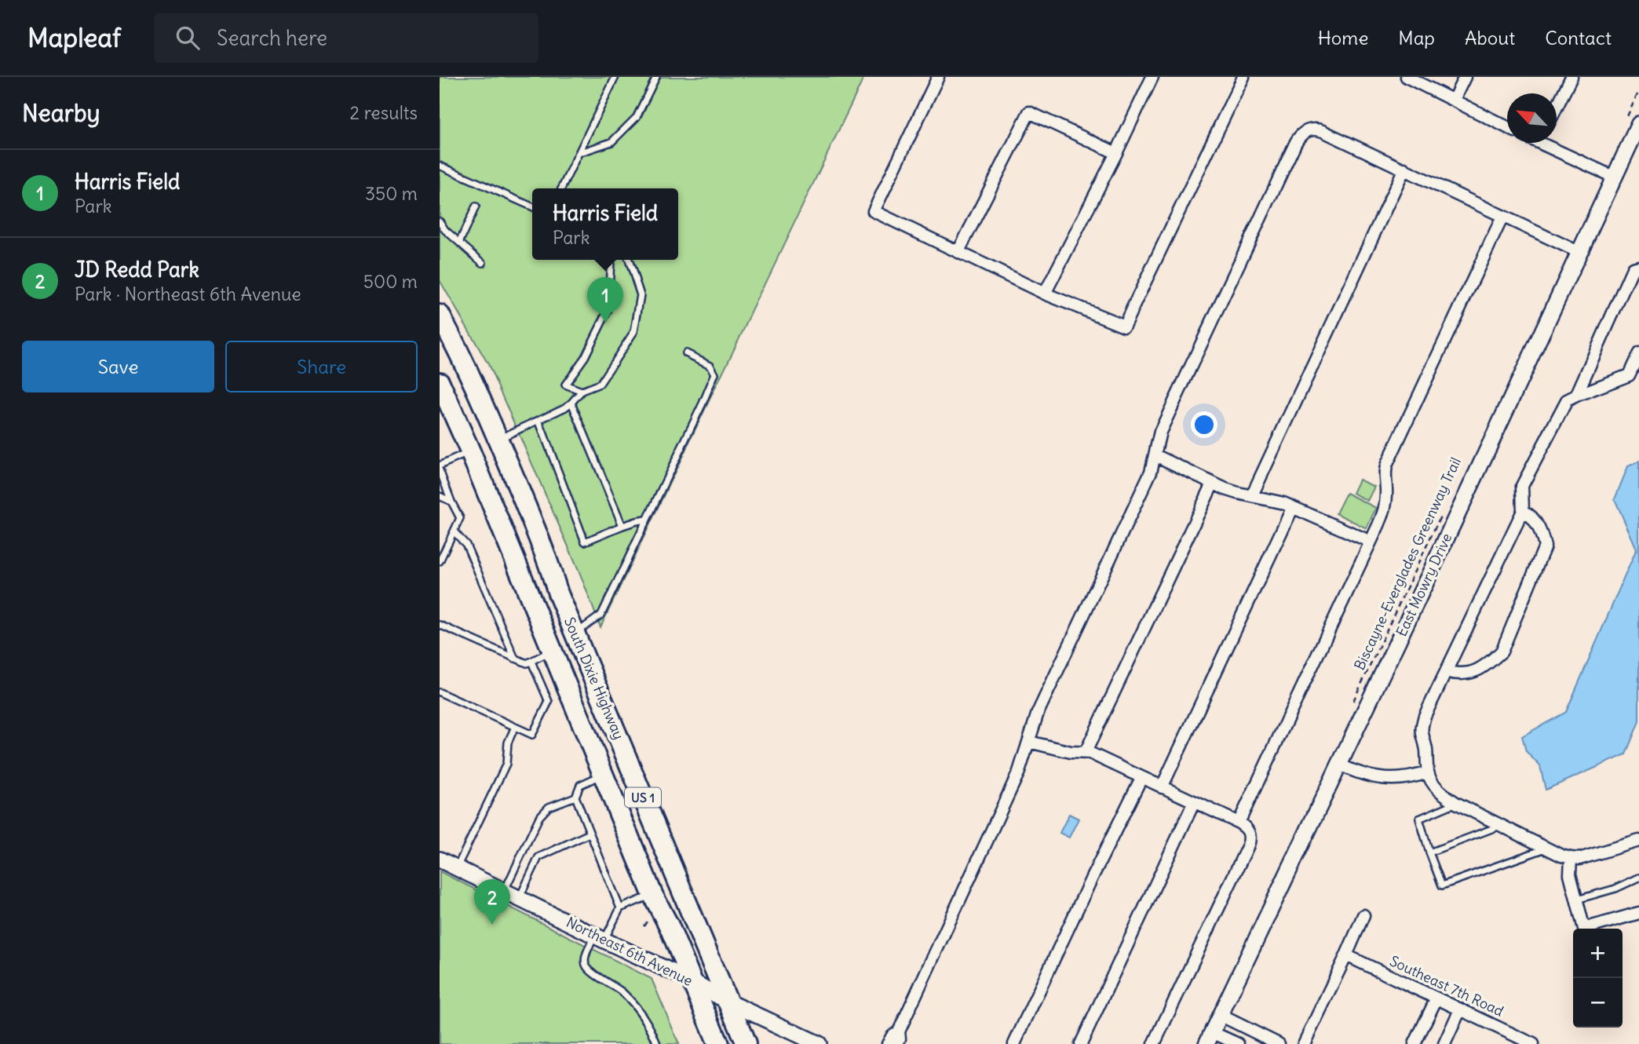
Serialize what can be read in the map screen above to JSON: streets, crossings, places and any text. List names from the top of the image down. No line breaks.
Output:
{"streets":{"highway":["South Dixie Highway","US 1"],"street":["East Mowry Drive","Northeast 6th Avenue","Southeast 7th Road"],"path":["Biscayne-Everglades Greenway Trail"]},"crossings":[["South Dixie Highway","Northeast 6th Avenue"]],"north":"top left","page":{"header":"Mapleaf","search":"Search here","nav":["Home","Map","About","Contact"],"heading":["Nearby","2 results"],"list":[{"mark":"1","name":"Harris Field","note":"Park","value":"350 m"},{"mark":"2","name":"JD Redd Park","note":"Park · Northeast 6th Avenue","value":"500 m"}],"popup":["Harris Field","Park"],"pins":["1","2"],"buttons":["Save","Share"],"map_buttons":["+","−"]}}
